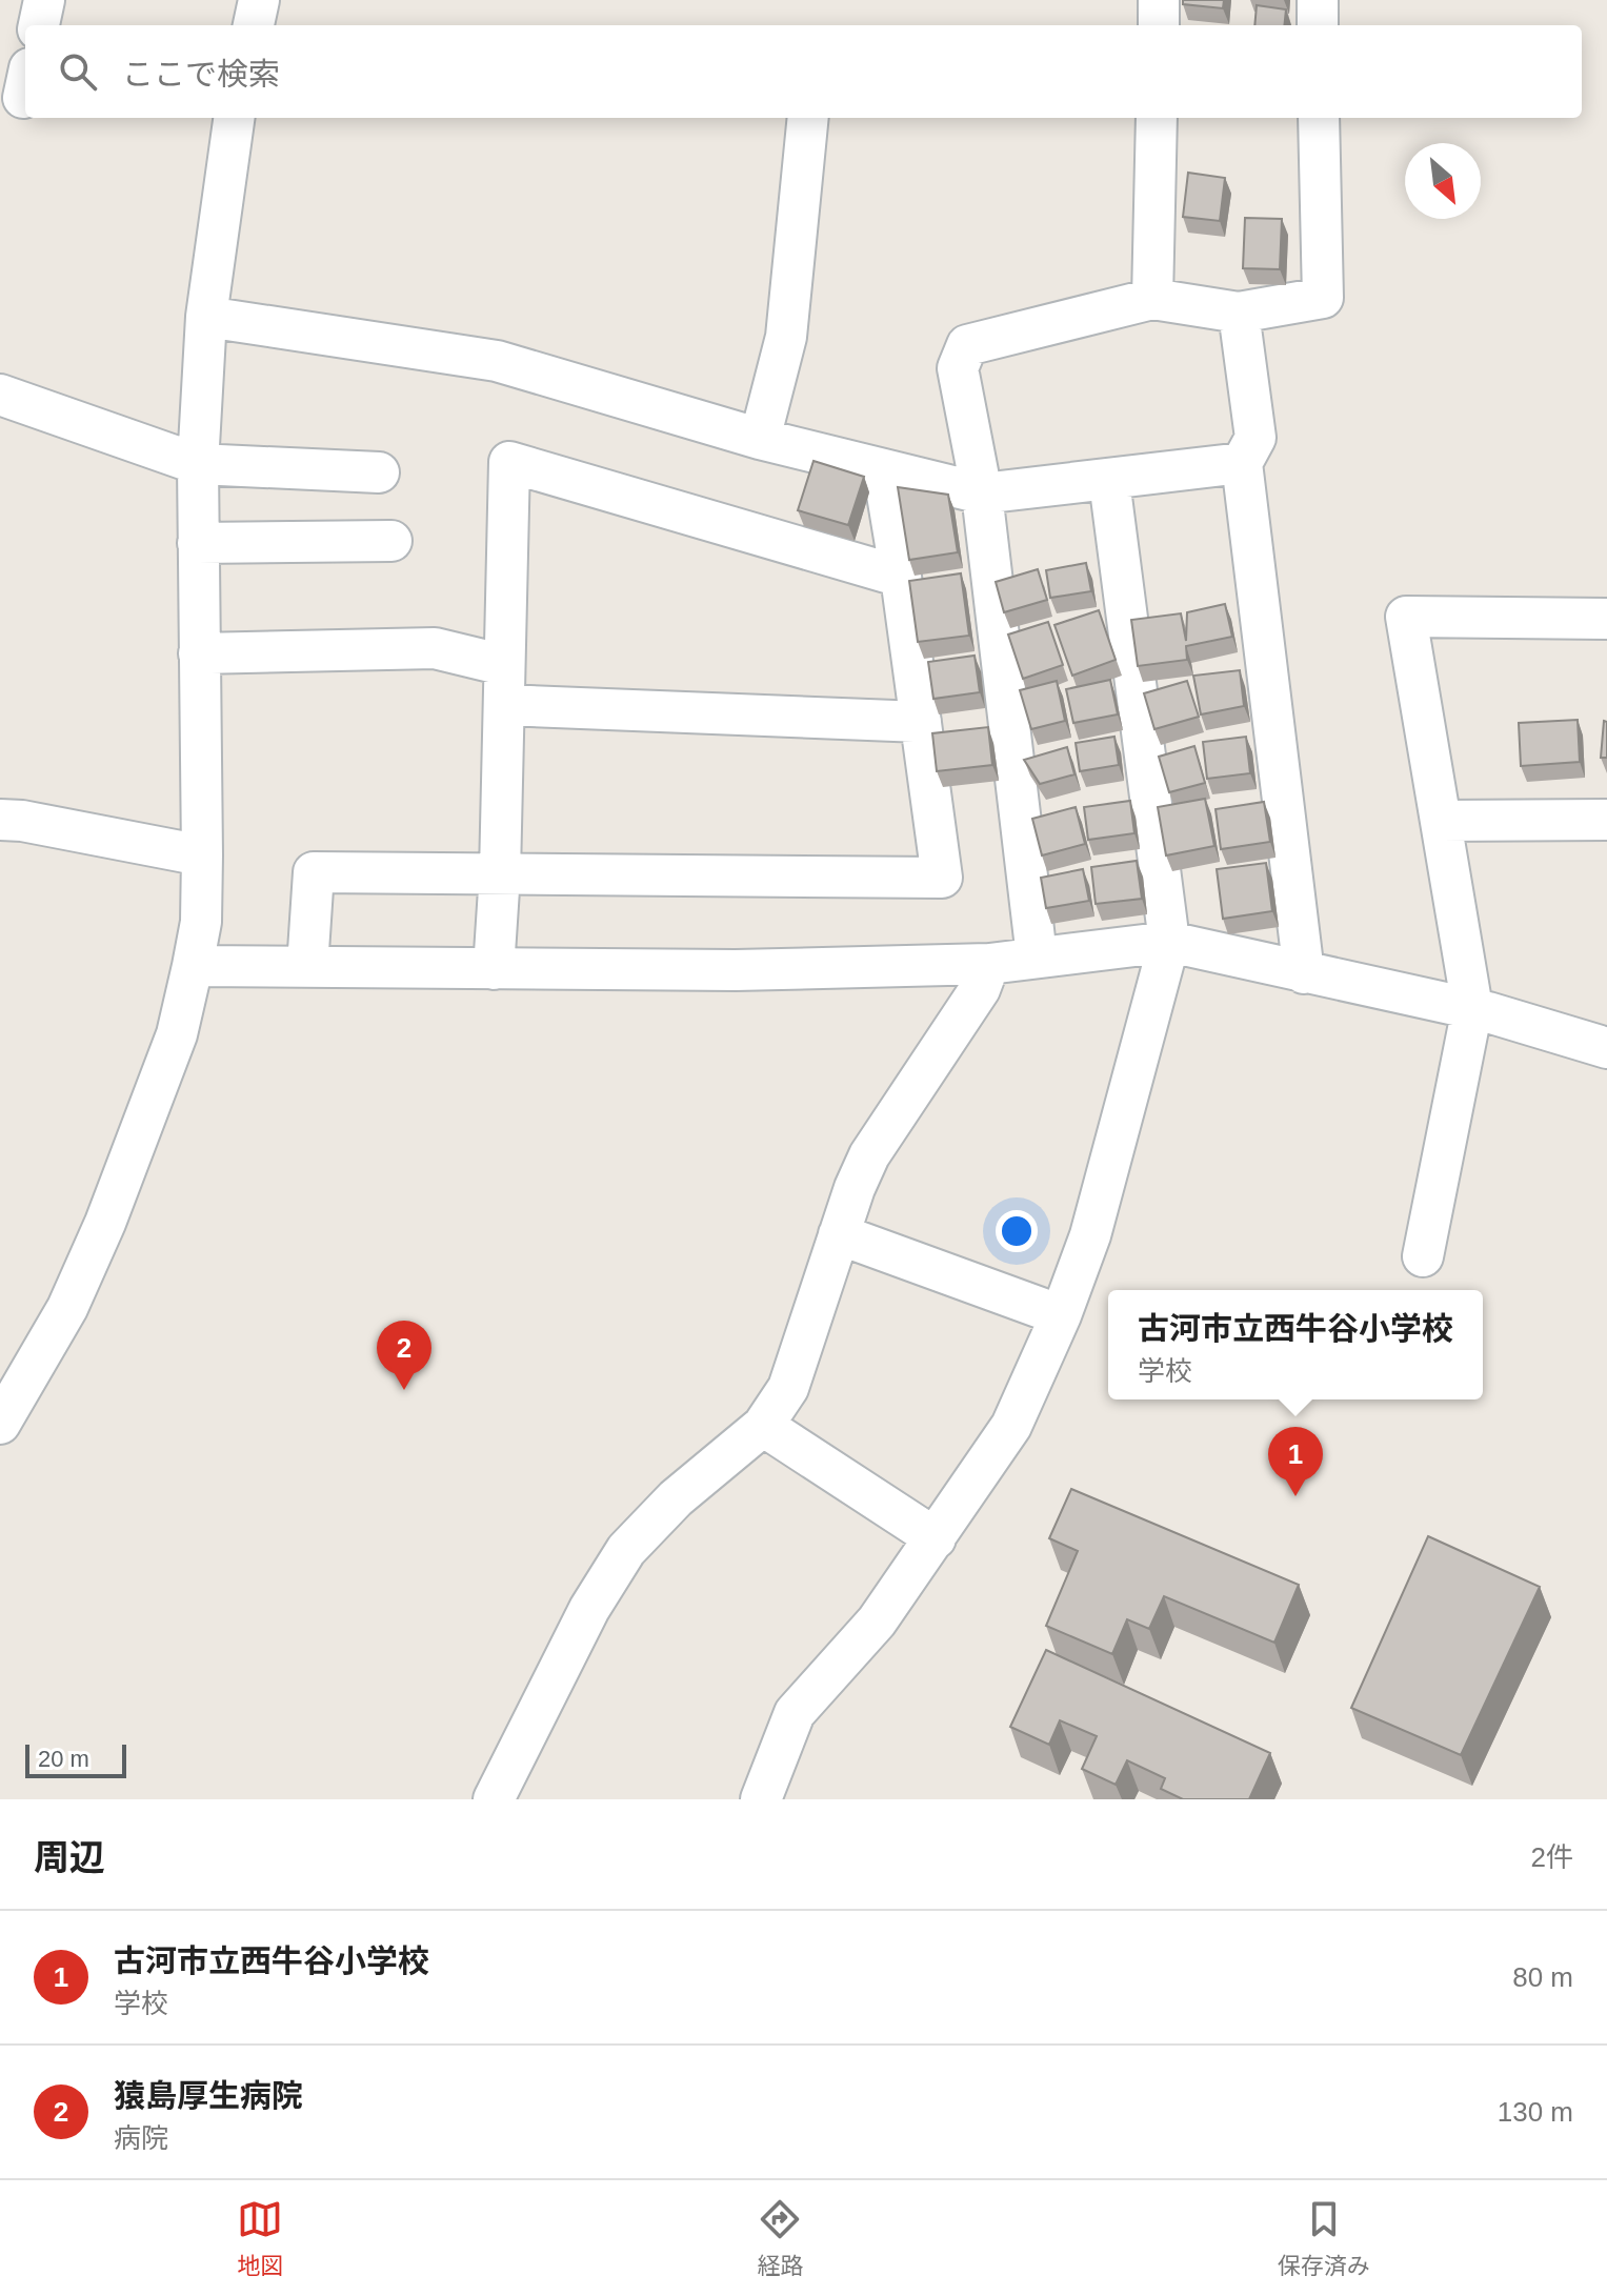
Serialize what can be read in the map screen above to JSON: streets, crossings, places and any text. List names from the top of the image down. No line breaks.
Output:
{"scale_bar":"20 m","north":"bottom right","page":{"search":"ここで検索","popup":["古河市立西牛谷小学校","学校"],"pins":["2","1"],"scale":"20 m","heading":["周辺","2件"],"list":[{"mark":"1","name":"古河市立西牛谷小学校","note":"学校","value":"80 m"},{"mark":"2","name":"猿島厚生病院","note":"病院","value":"130 m"}],"nav":["地図","経路","保存済み"]}}
